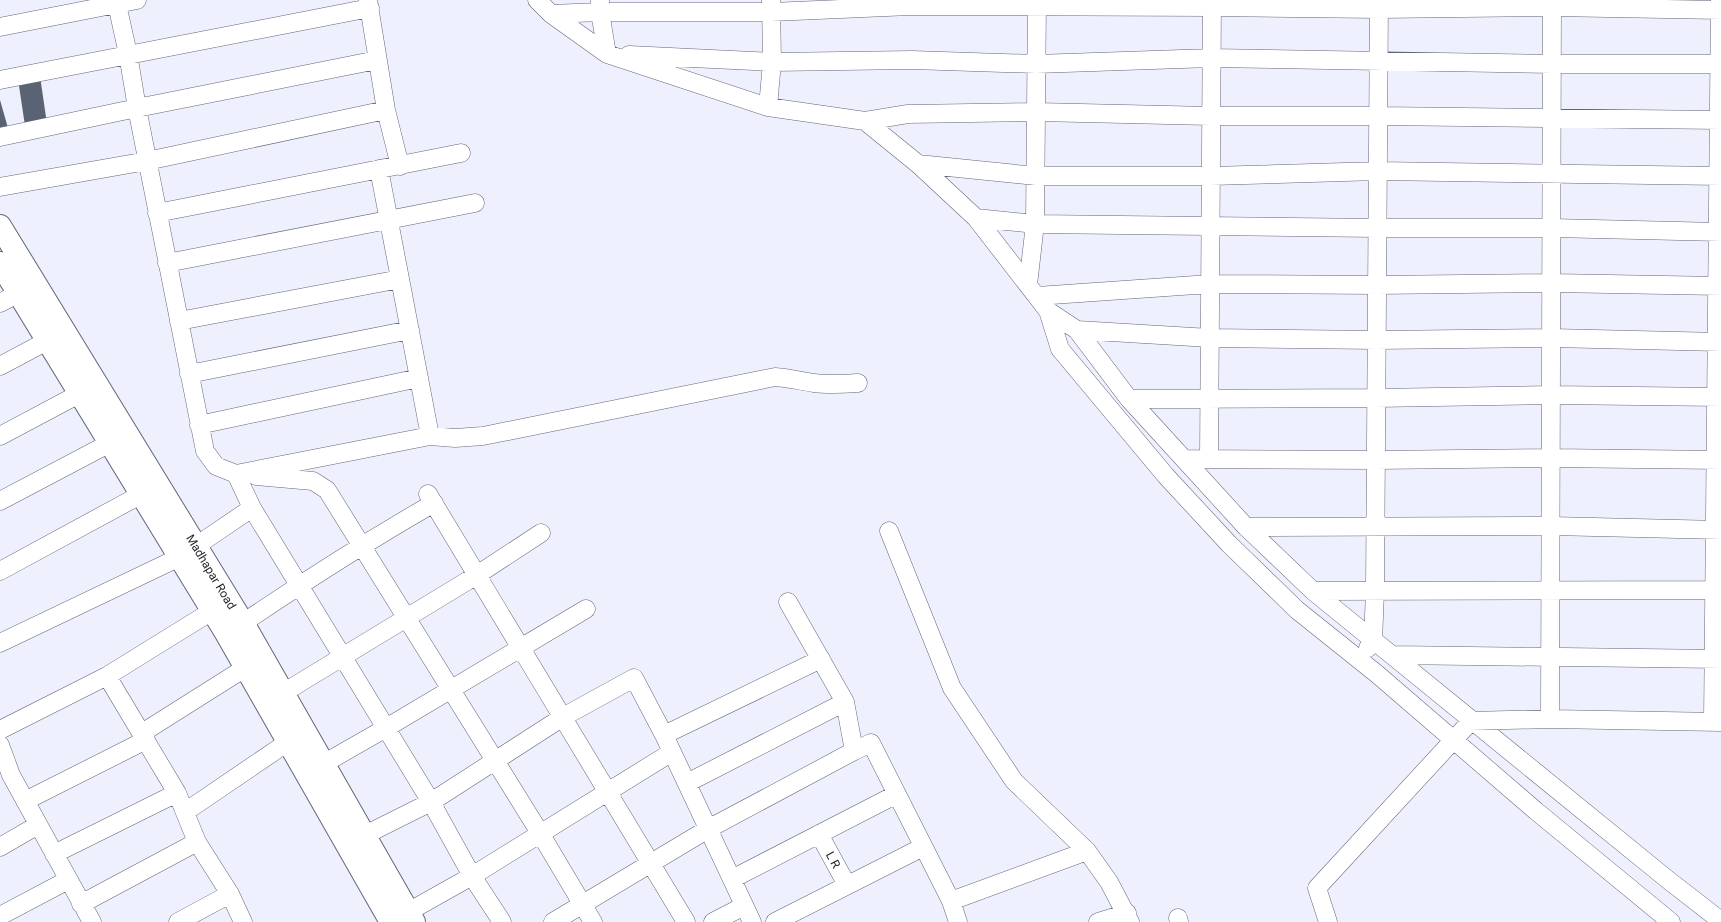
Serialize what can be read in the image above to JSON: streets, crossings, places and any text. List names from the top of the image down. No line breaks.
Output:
{"streets":{"main road":["Madhapar Road"],"street":["L R"]}}
